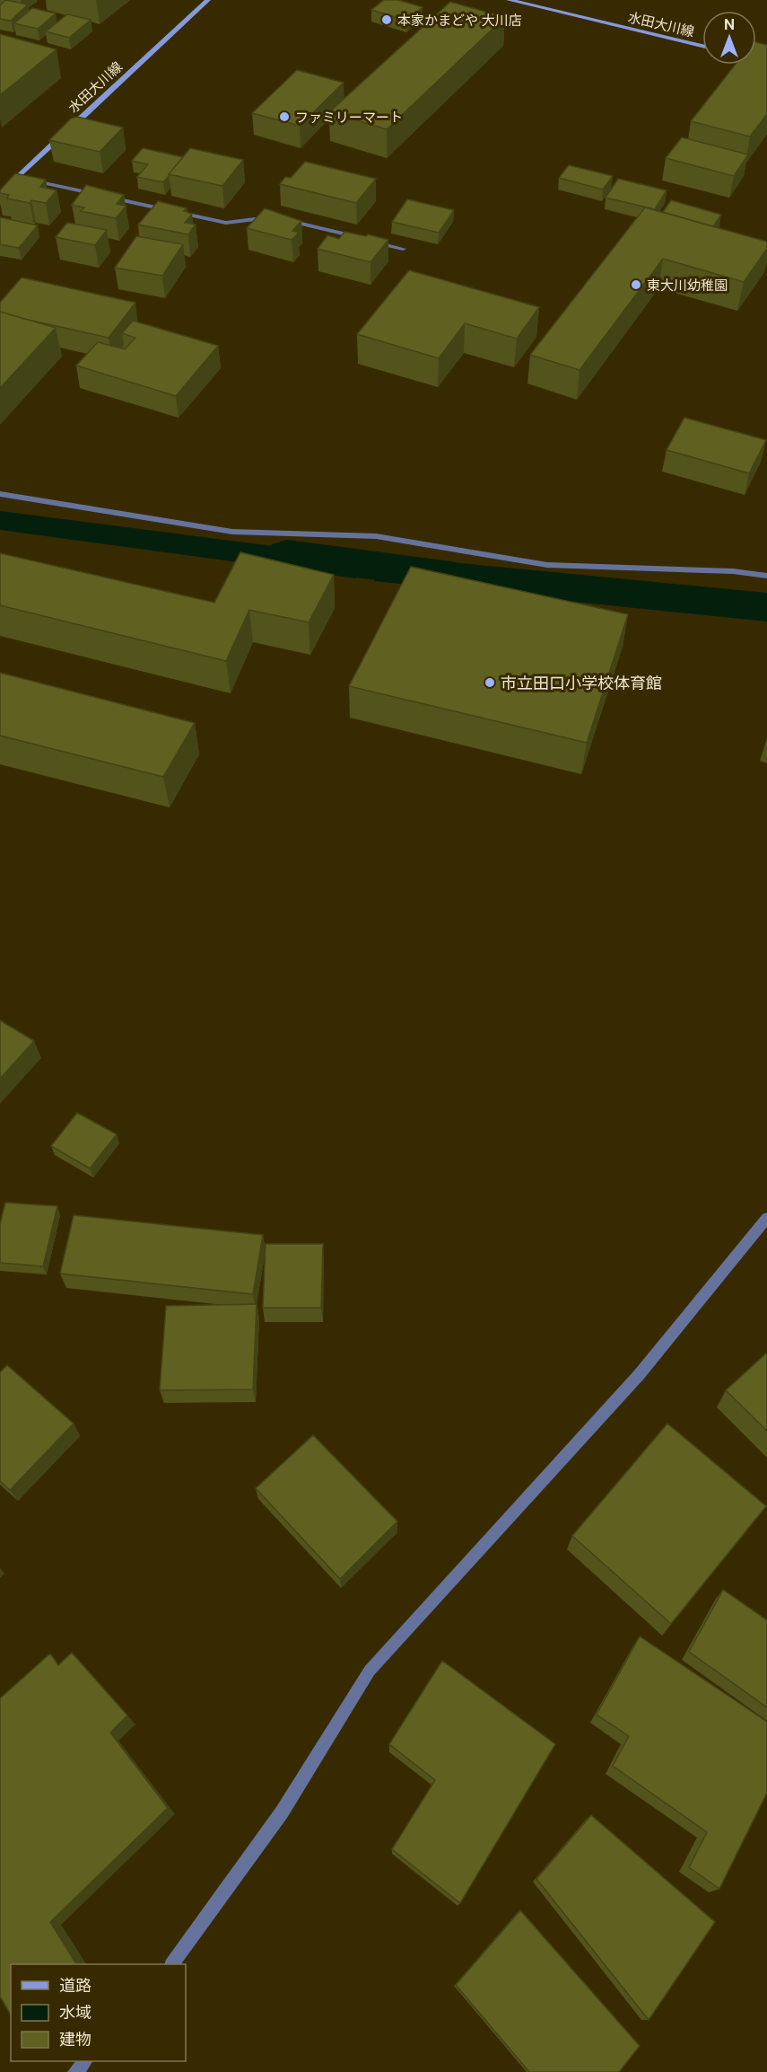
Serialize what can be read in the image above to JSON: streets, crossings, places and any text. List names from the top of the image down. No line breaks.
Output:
{"streets":{"main road":["水田大川線"]},"places":["本家かまどや 大川店","ファミリーマート","東大川幼稚園","市立田口小学校体育館"],"legend":["道路","水域","建物"],"north":"top"}
